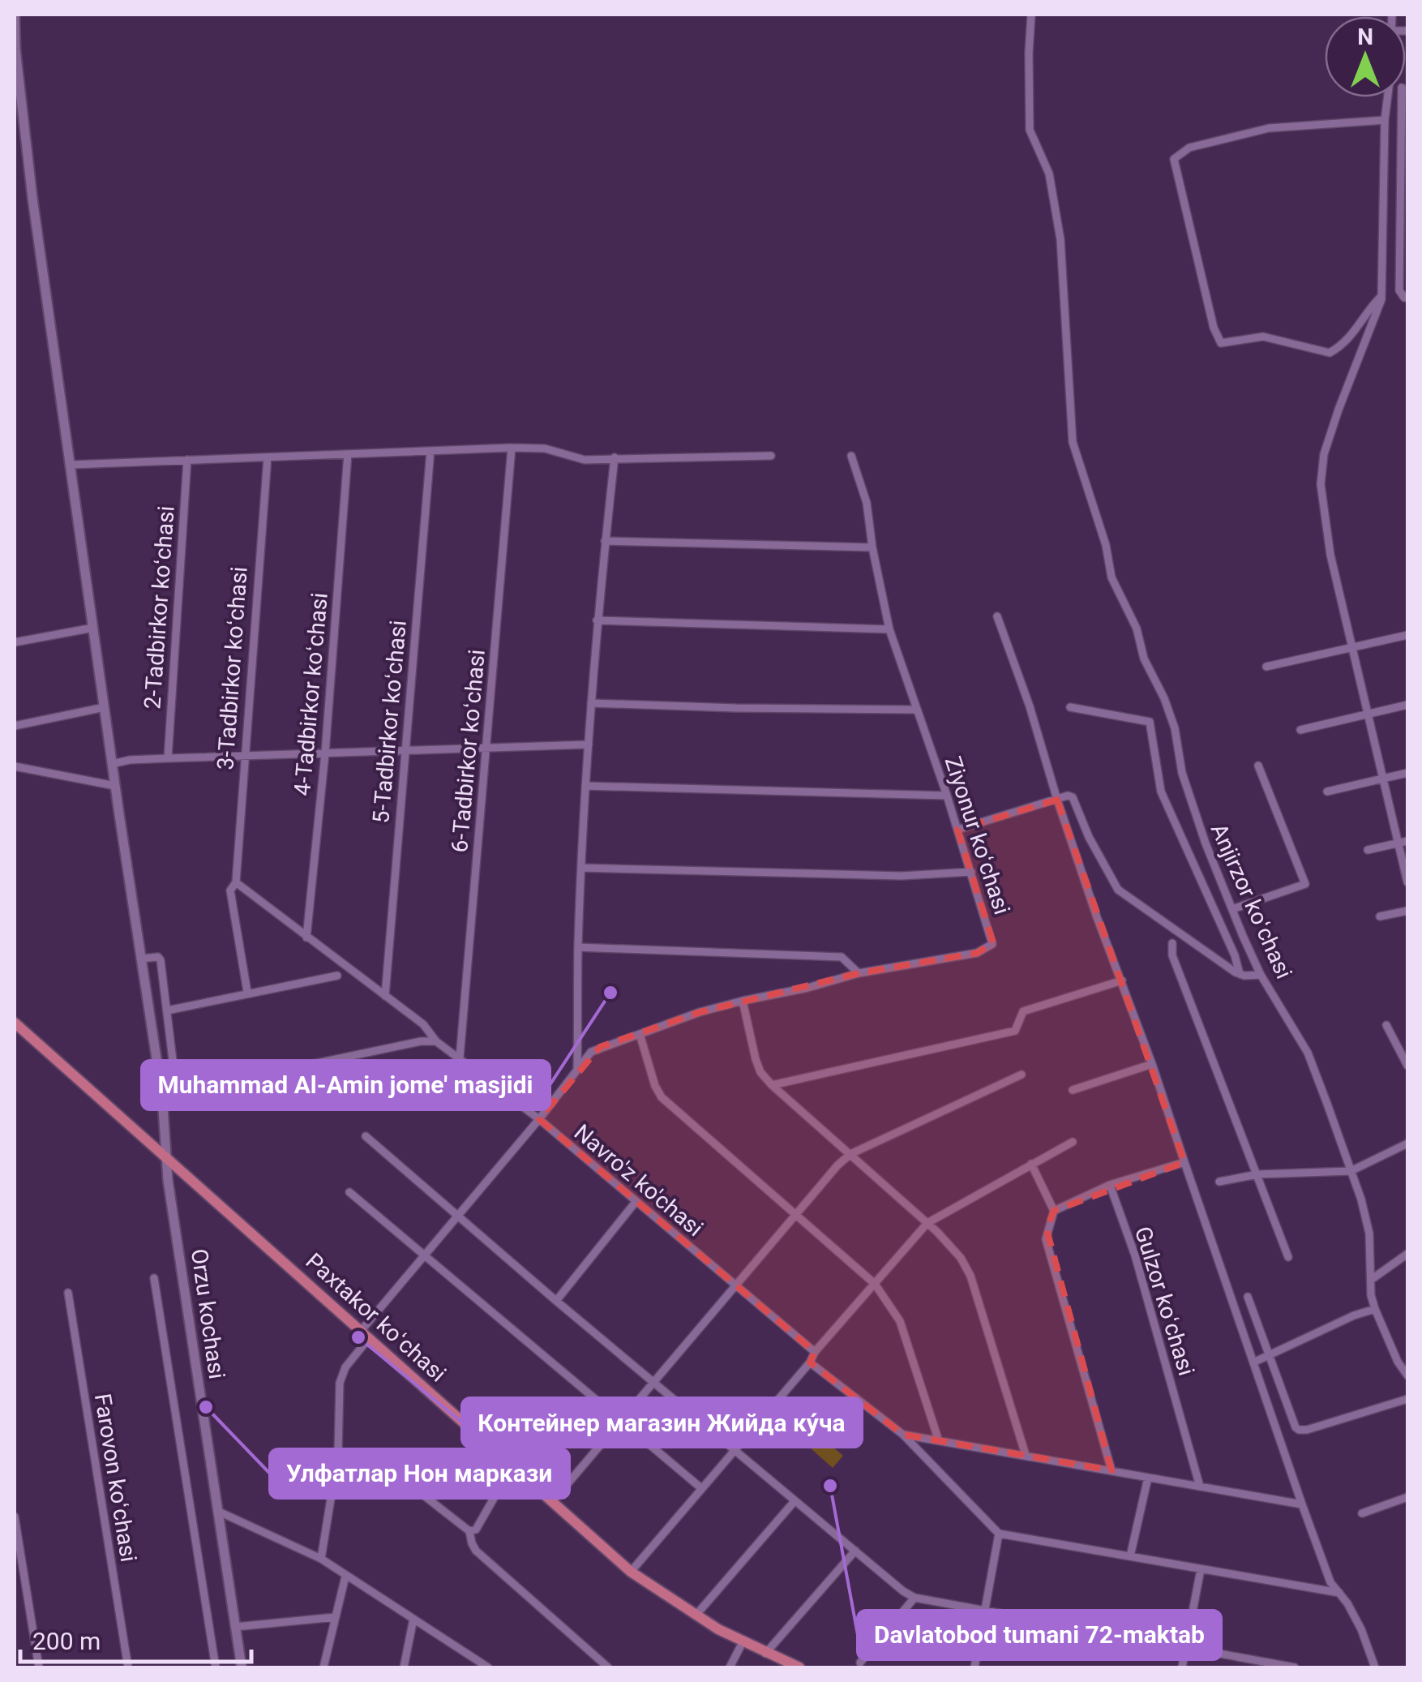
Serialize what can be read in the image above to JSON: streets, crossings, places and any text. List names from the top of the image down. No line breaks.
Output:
{"streets":{"main road":["Orzu kochasi","Paxtakor koʻchasi"],"street":["2-Tadbirkor koʻchasi","3-Tadbirkor koʻchasi","4-Tadbirkor koʻchasi","5-Tadbirkor koʻchasi","6-Tadbirkor koʻchasi","Ziyonur koʻchasi","Anjirzor koʻchasi","Navro'z ko'chasi","Gulzor koʻchasi","Farovon koʻchasi"]},"crossings":[["3-Tadbirkor koʻchasi","Navro'z ko'chasi"],["4-Tadbirkor koʻchasi","Navro'z ko'chasi"],["5-Tadbirkor koʻchasi","Navro'z ko'chasi"],["6-Tadbirkor koʻchasi","Navro'z ko'chasi"],["Ziyonur koʻchasi","Navro'z ko'chasi"],["Ziyonur koʻchasi","Paxtakor koʻchasi"],["Orzu kochasi","Paxtakor koʻchasi"]],"places":["Muhammad Al-Amin jome' masjidi","Контейнер магазин Жийда ку́ча","Улфатлар Нон маркази","Davlatobod tumani 72-maktab"],"scale_bar":"200 m","north":"top"}
